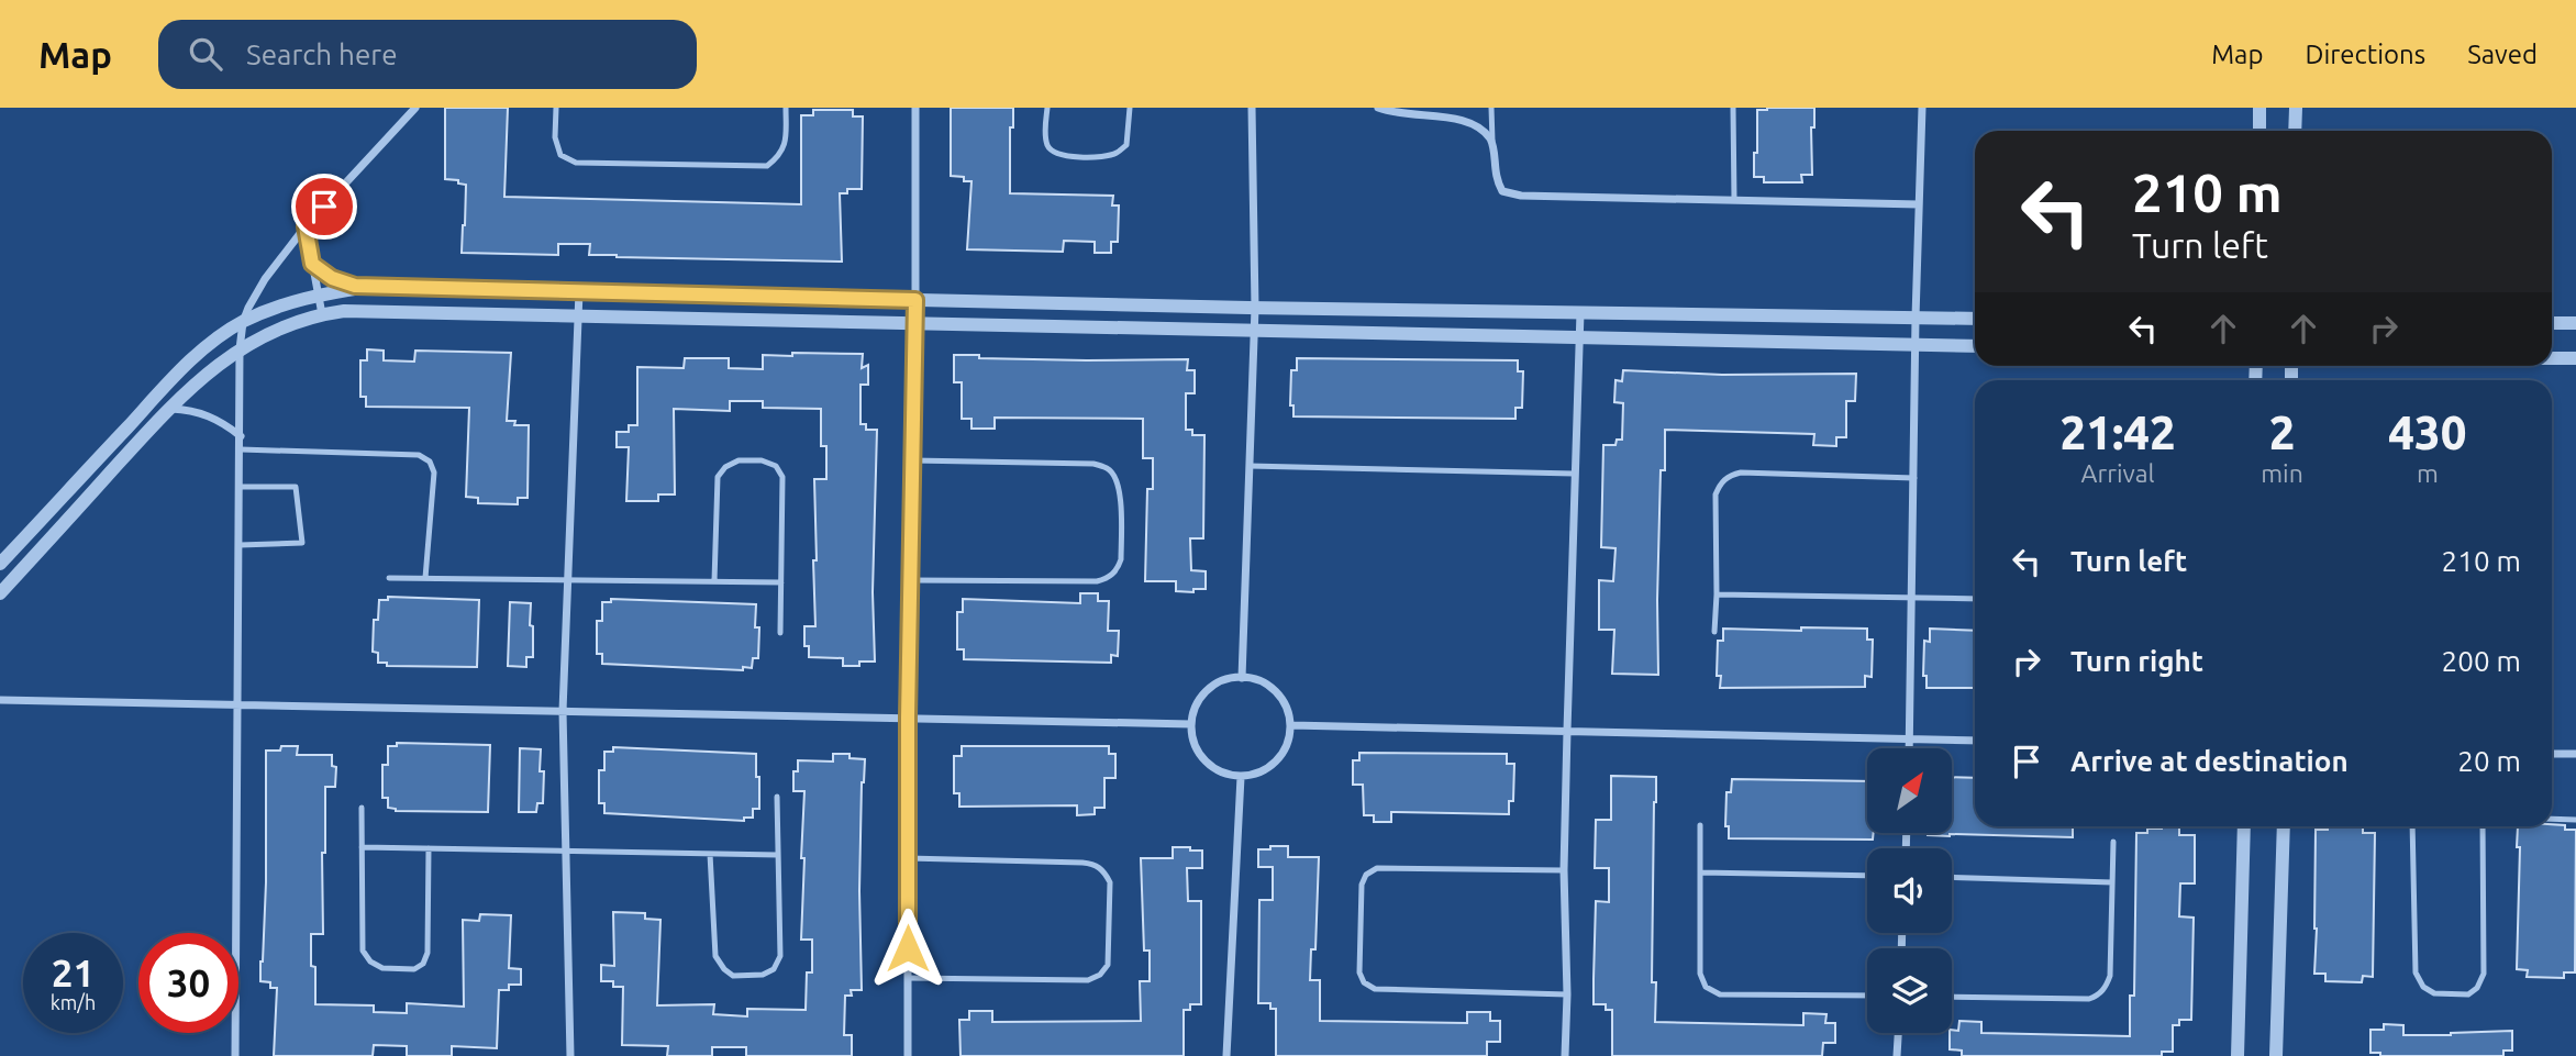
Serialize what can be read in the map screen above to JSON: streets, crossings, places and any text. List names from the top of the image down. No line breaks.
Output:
{"north":"top right","page":{"header":"Map","search":"Search here","nav":["Map","Directions","Saved"],"turn":["210 m","Turn left"],"eta":["21:42","Arrival","2","min","430","m"],"list":[{"name":"Turn left","value":"210 m"},{"name":"Turn right","value":"200 m"},{"name":"Arrive at destination","value":"20 m"}],"speed":"21 km/h","limit":"30"}}
